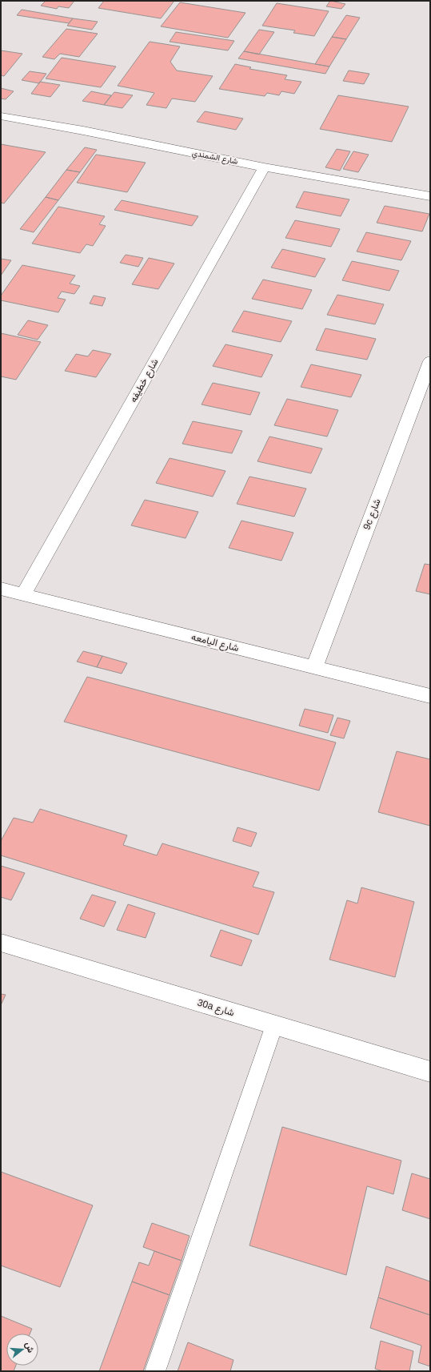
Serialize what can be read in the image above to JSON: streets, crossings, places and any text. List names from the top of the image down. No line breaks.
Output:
{"streets":{"street":["شارع الشمندي","شارع خطيفه","9c شارع","شارع اليامعه","30a شارع"]},"crossings":[["شارع الشمندي","شارع خطيفه"],["شارع خطيفه","شارع اليامعه"],["9c شارع","شارع اليامعه"]],"north":"right"}
